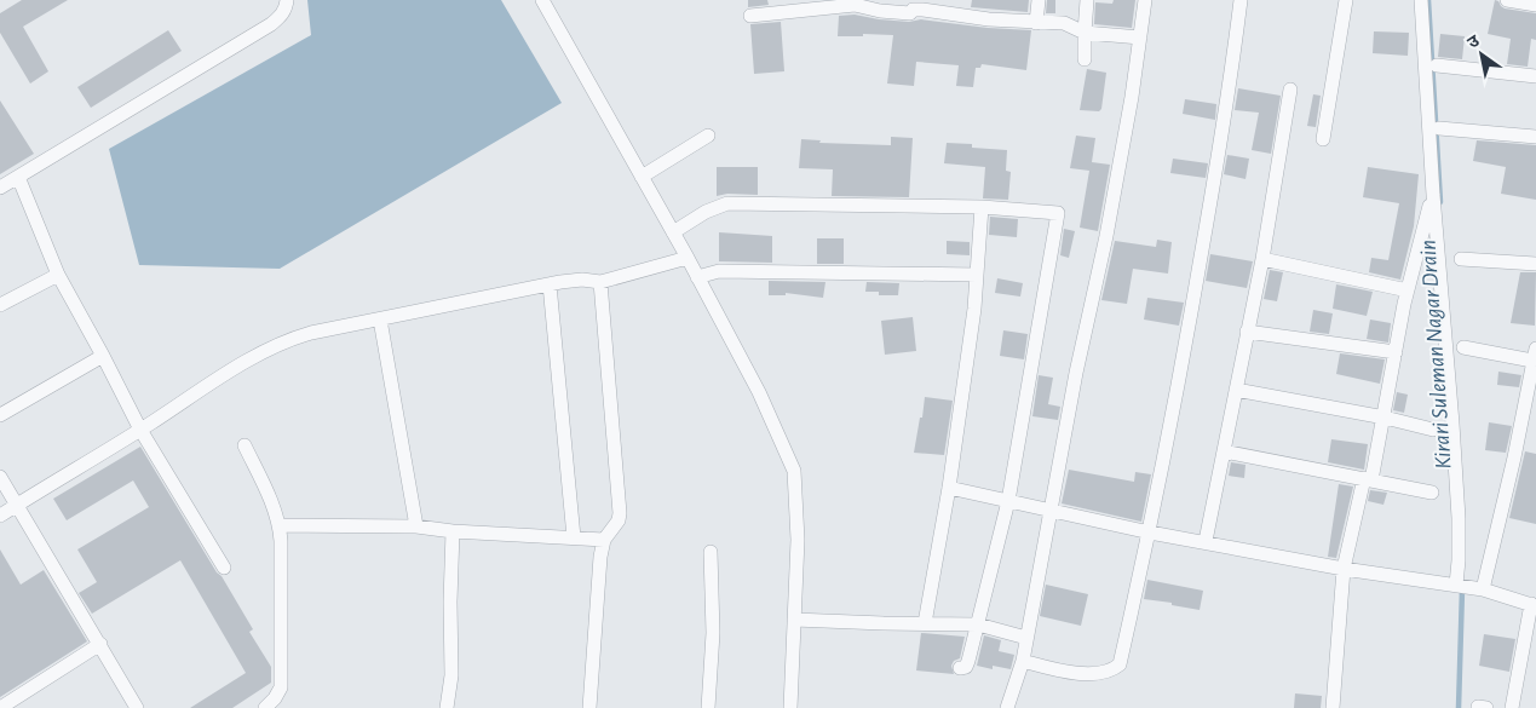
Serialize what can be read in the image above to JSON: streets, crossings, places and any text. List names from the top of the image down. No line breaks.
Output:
{"water":["Kirari Suleman Nagar Drain"],"north":"top left"}
